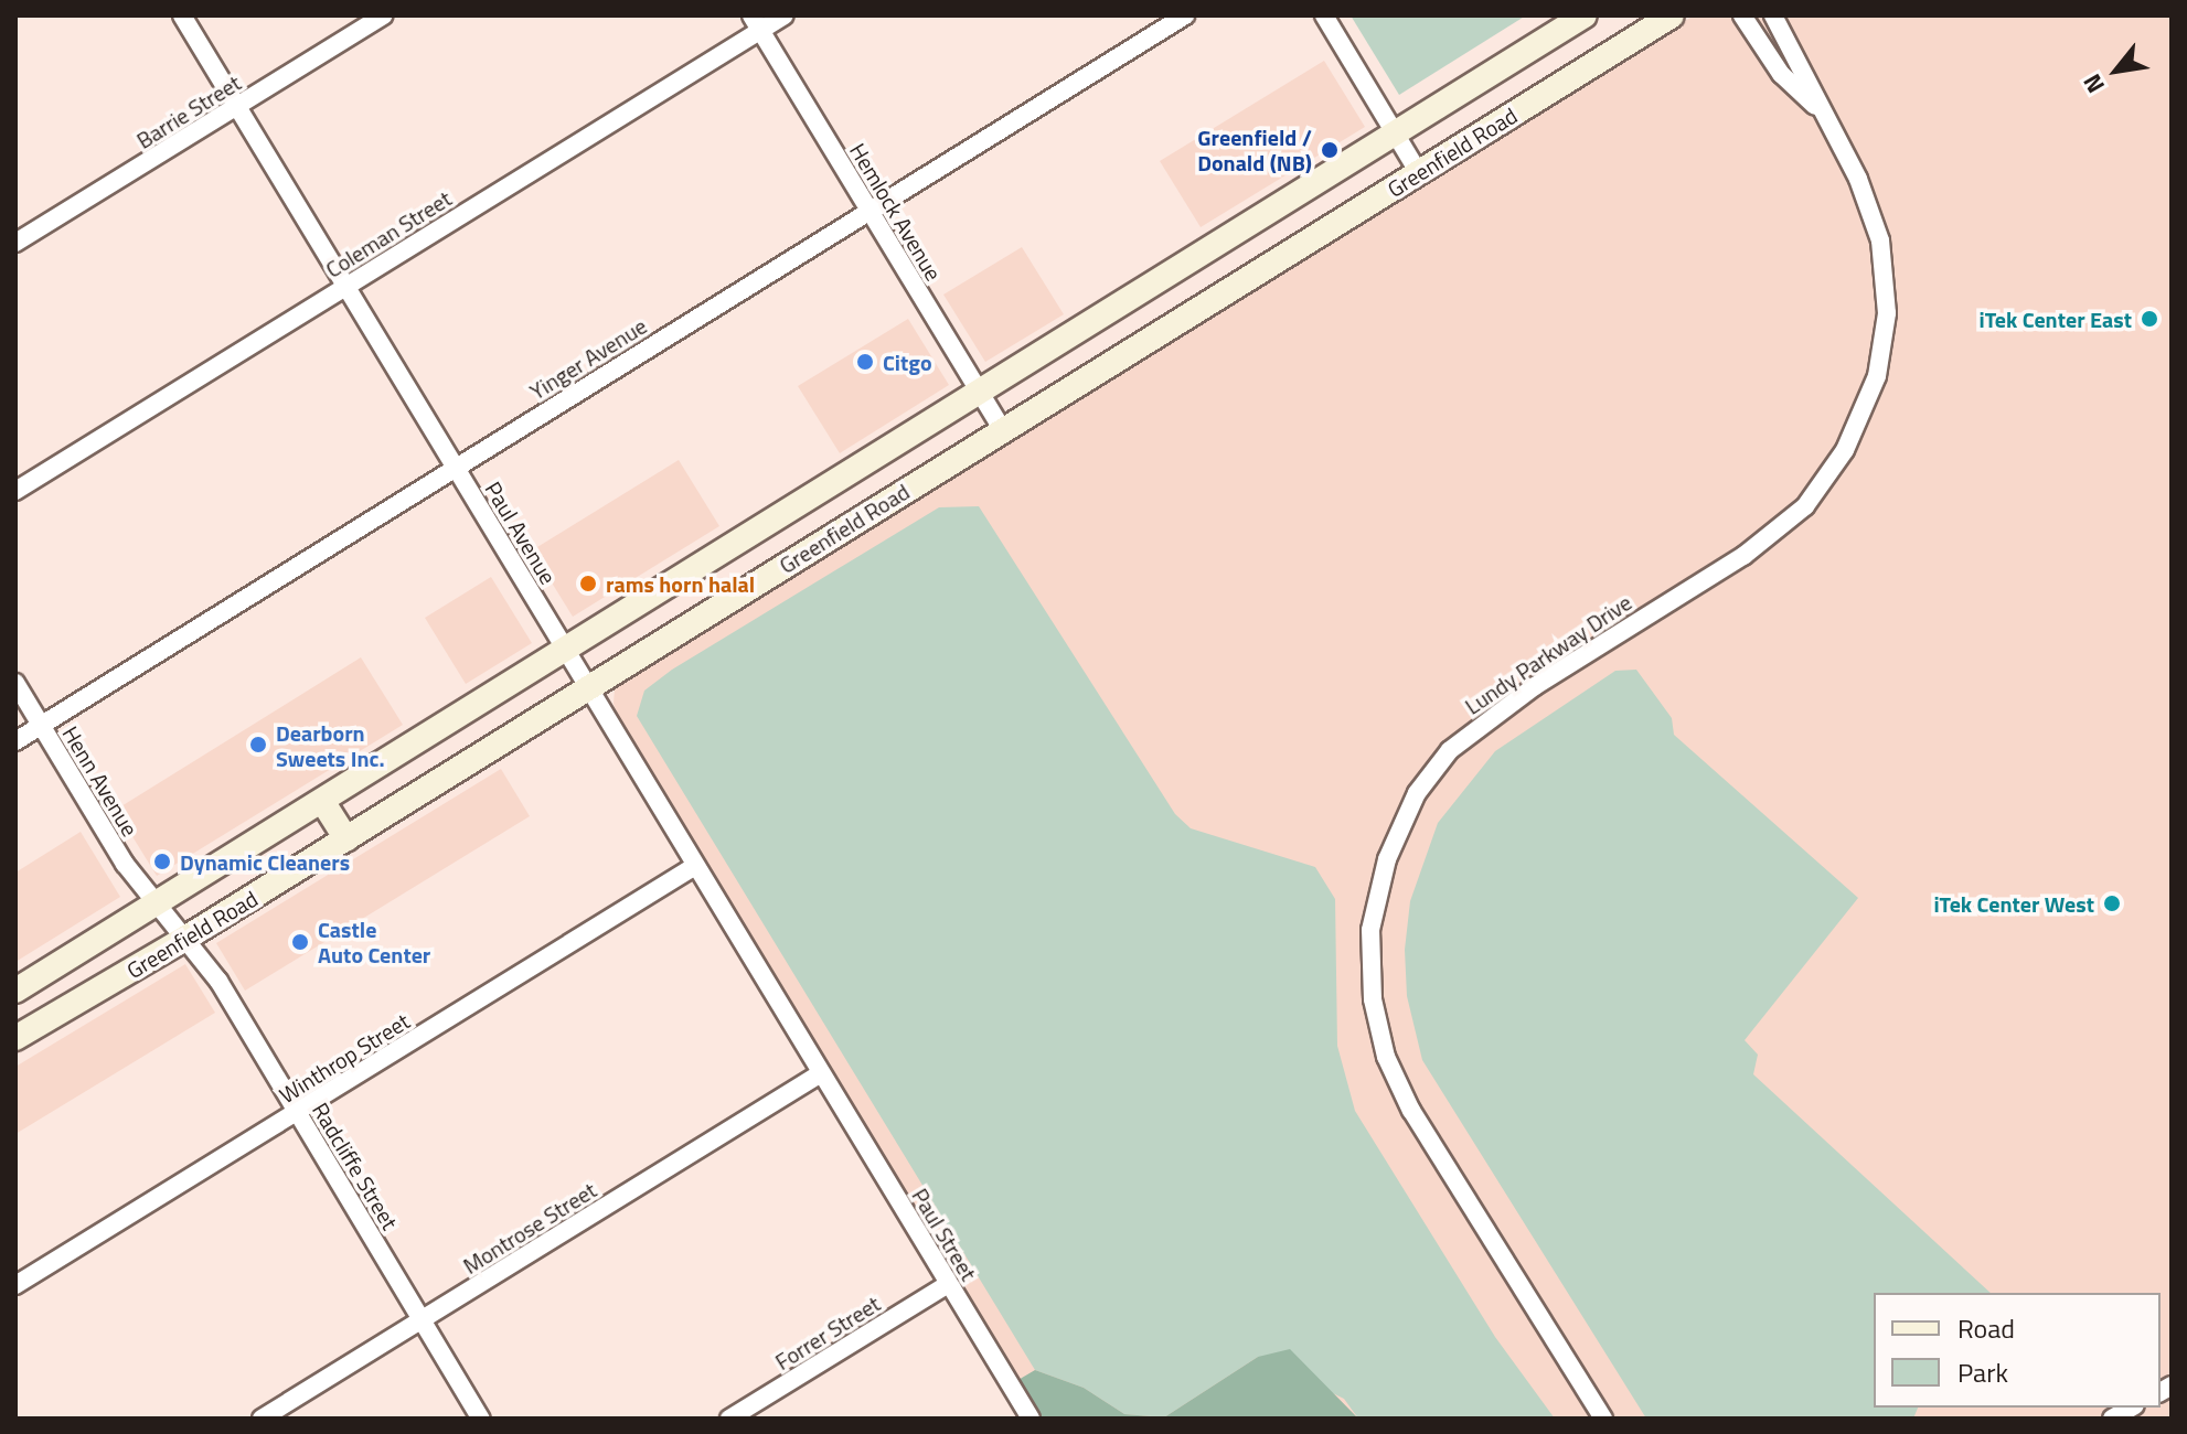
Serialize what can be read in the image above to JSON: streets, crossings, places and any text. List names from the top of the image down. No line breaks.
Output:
{"streets":{"main road":["Greenfield Road"],"street":["Barrie Street","Hemlock Avenue","Coleman Street","Yinger Avenue","Paul Avenue","Lundy Parkway Drive","Henn Avenue","Winthrop Street","Radcliffe Street","Montrose Street","Paul Street","Forrer Street"]},"crossings":[["Barrie Street","Paul Avenue"],["Greenfield Road","Hemlock Avenue"],["Greenfield Road","Paul Avenue"],["Greenfield Road","Henn Avenue"],["Greenfield Road","Radcliffe Street"],["Hemlock Avenue","Coleman Street"],["Hemlock Avenue","Yinger Avenue"],["Coleman Street","Paul Avenue"],["Yinger Avenue","Paul Avenue"],["Yinger Avenue","Henn Avenue"],["Paul Avenue","Winthrop Street"],["Paul Avenue","Montrose Street"],["Paul Avenue","Paul Street"],["Henn Avenue","Radcliffe Street"],["Winthrop Street","Radcliffe Street"],["Radcliffe Street","Montrose Street"],["Montrose Street","Paul Street"],["Paul Street","Forrer Street"]],"places":["Greenfield / Donald (NB)","iTek Center East","Citgo","rams horn halal","Dearborn Sweets Inc.","Dynamic Cleaners","iTek Center West","Castle Auto Center"],"legend":["Road","Park"],"north":"bottom left"}
